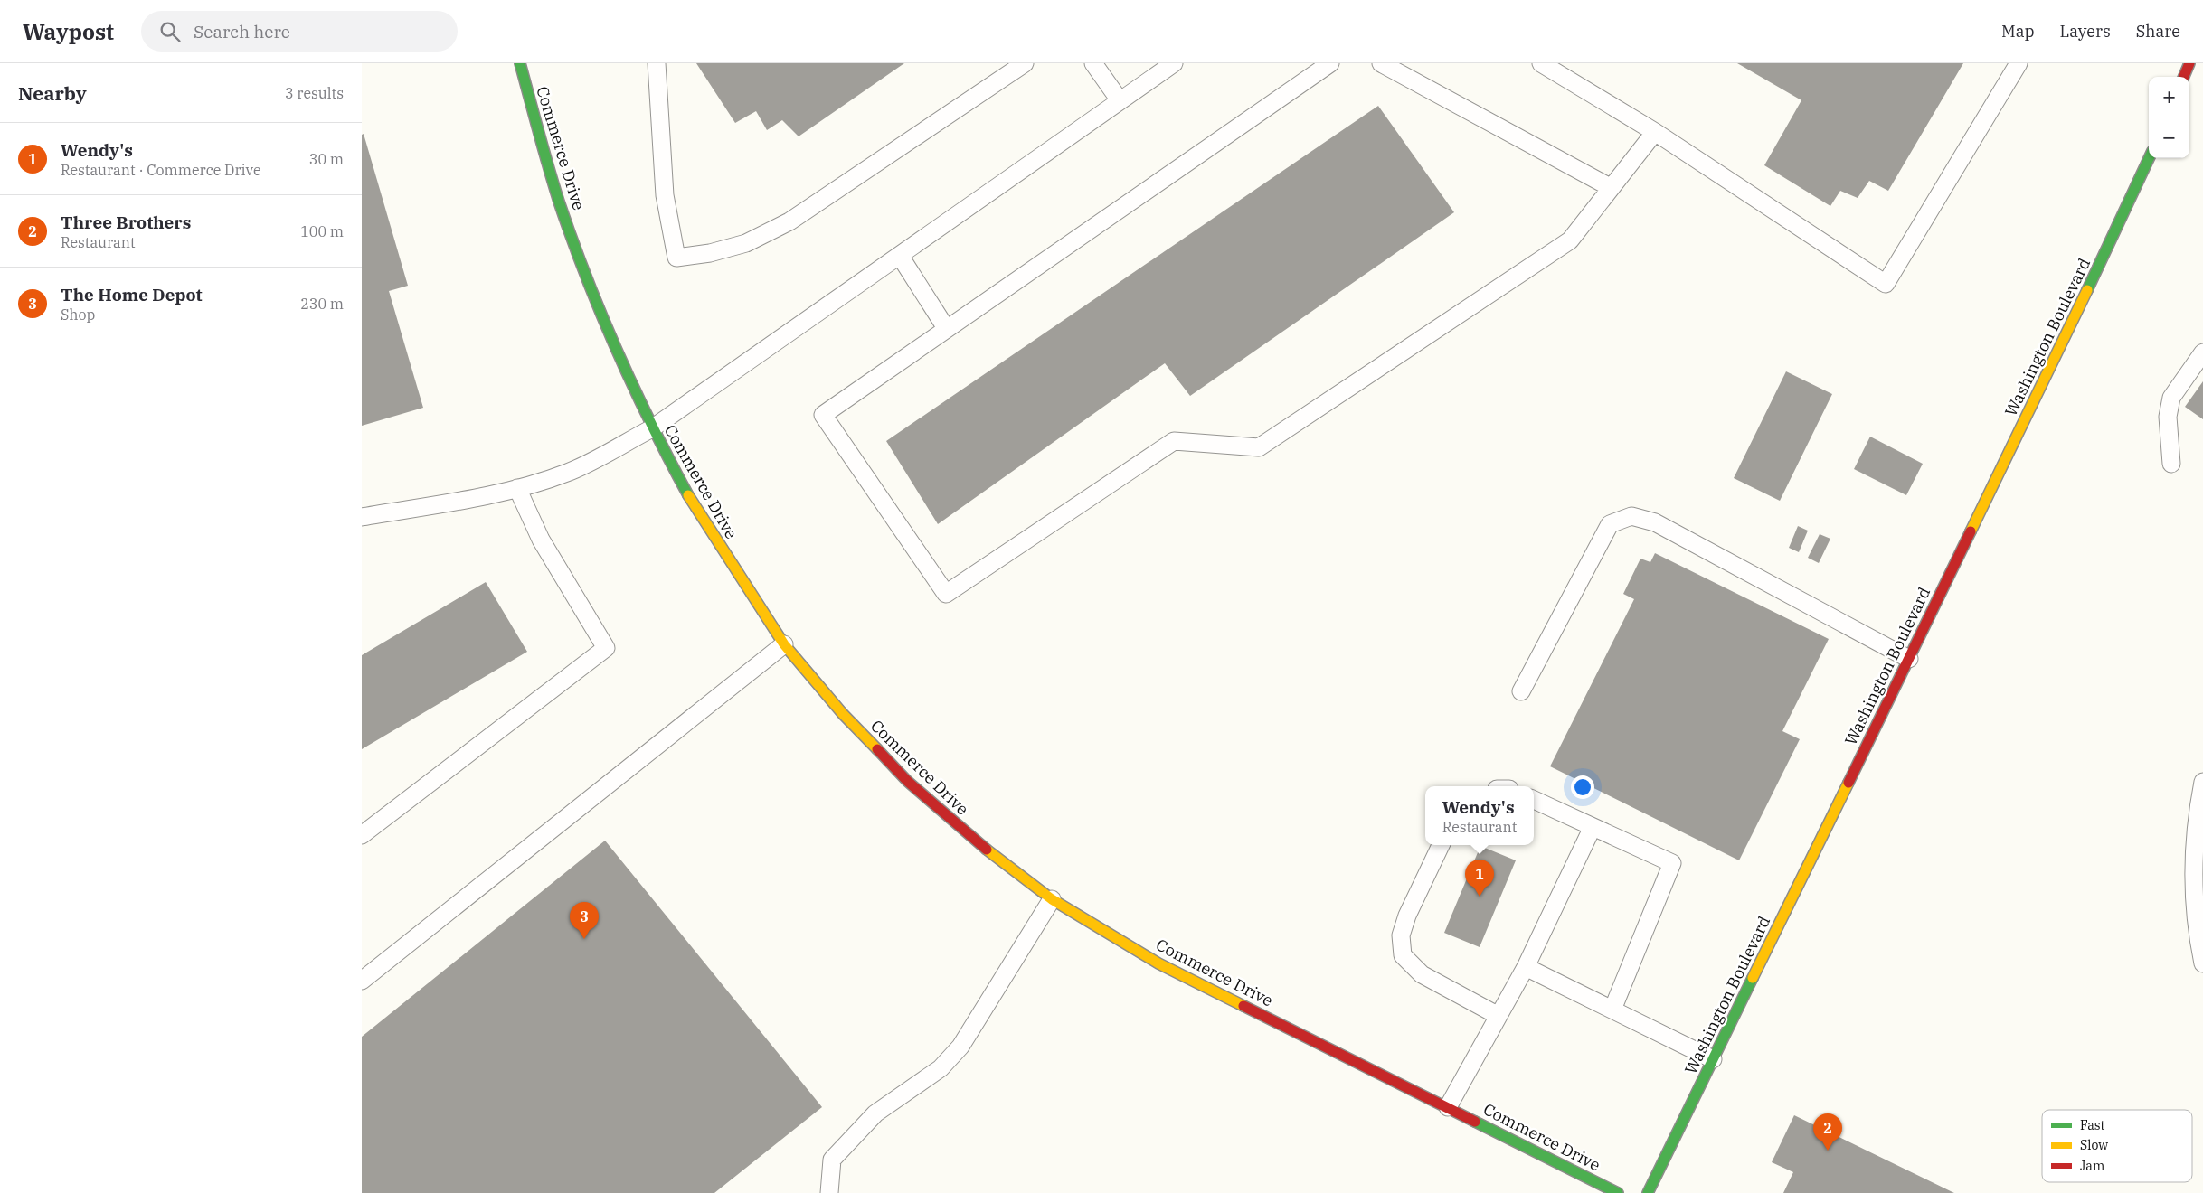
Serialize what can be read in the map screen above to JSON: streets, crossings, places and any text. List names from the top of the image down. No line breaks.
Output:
{"streets":{"street":["Commerce Drive","Washington Boulevard"]},"legend":["Fast","Slow","Jam"],"page":{"header":"Waypost","search":"Search here","nav":["Map","Layers","Share"],"heading":["Nearby","3 results"],"map_buttons":["+","−"],"list":[{"mark":"1","name":"Wendy's","note":"Restaurant · Commerce Drive","value":"30 m"},{"mark":"2","name":"Three Brothers","note":"Restaurant","value":"100 m"},{"mark":"3","name":"The Home Depot","note":"Shop","value":"230 m"}],"popup":["Wendy's","Restaurant"],"pins":["1","3","2"]}}
